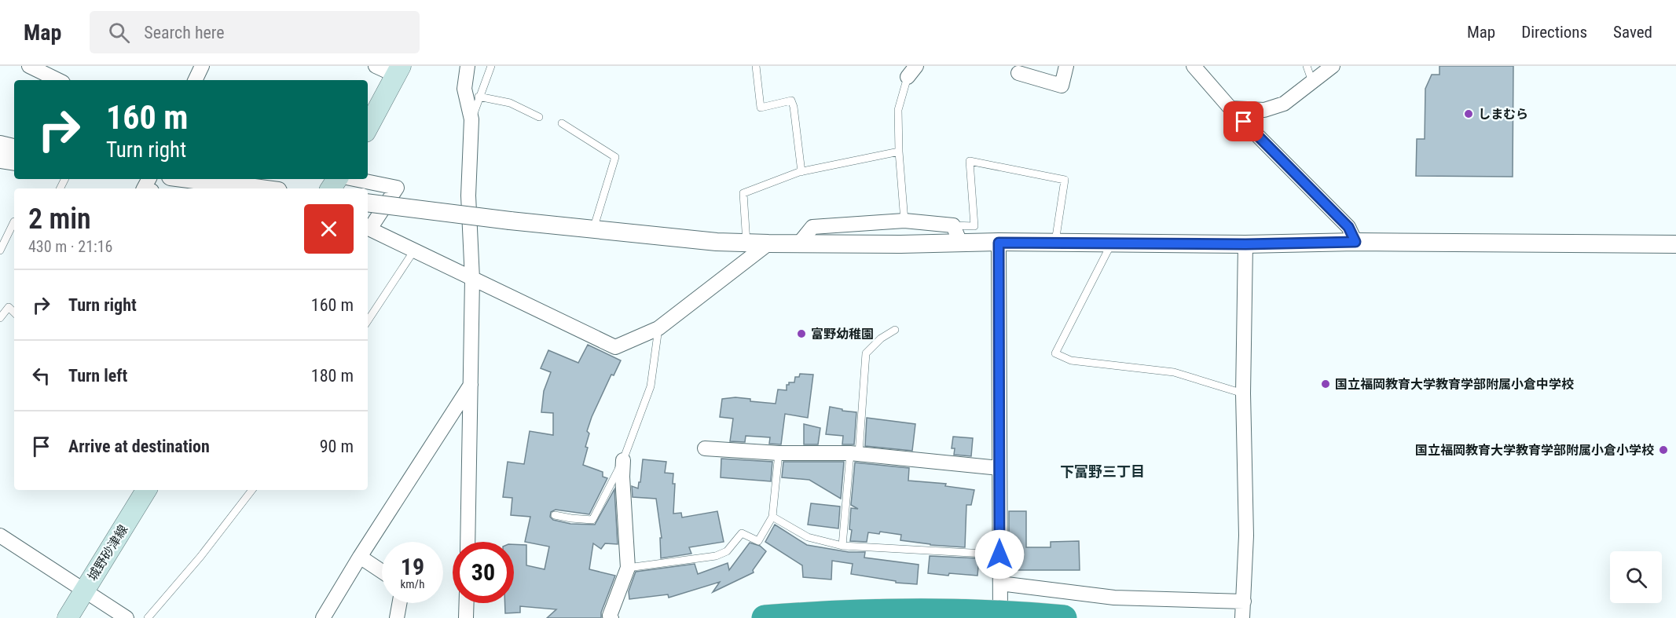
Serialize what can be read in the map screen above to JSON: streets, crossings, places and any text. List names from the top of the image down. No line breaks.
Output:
{"streets":{"main road":["城野砂津線"]},"districts":["下富野三丁目"],"places":["しまむら","富野幼稚園","国立福岡教育大学教育学部附属小倉中学校","国立福岡教育大学教育学部附属小倉小学校"],"page":{"header":"Map","search":"Search here","nav":["Map","Directions","Saved"],"turn":["160 m","Turn right"],"heading":["2 min","430 m · 21:16"],"list":[{"name":"Turn right","value":"160 m"},{"name":"Turn left","value":"180 m"},{"name":"Arrive at destination","value":"90 m"}],"speed":"19 km/h","limit":"30"}}
